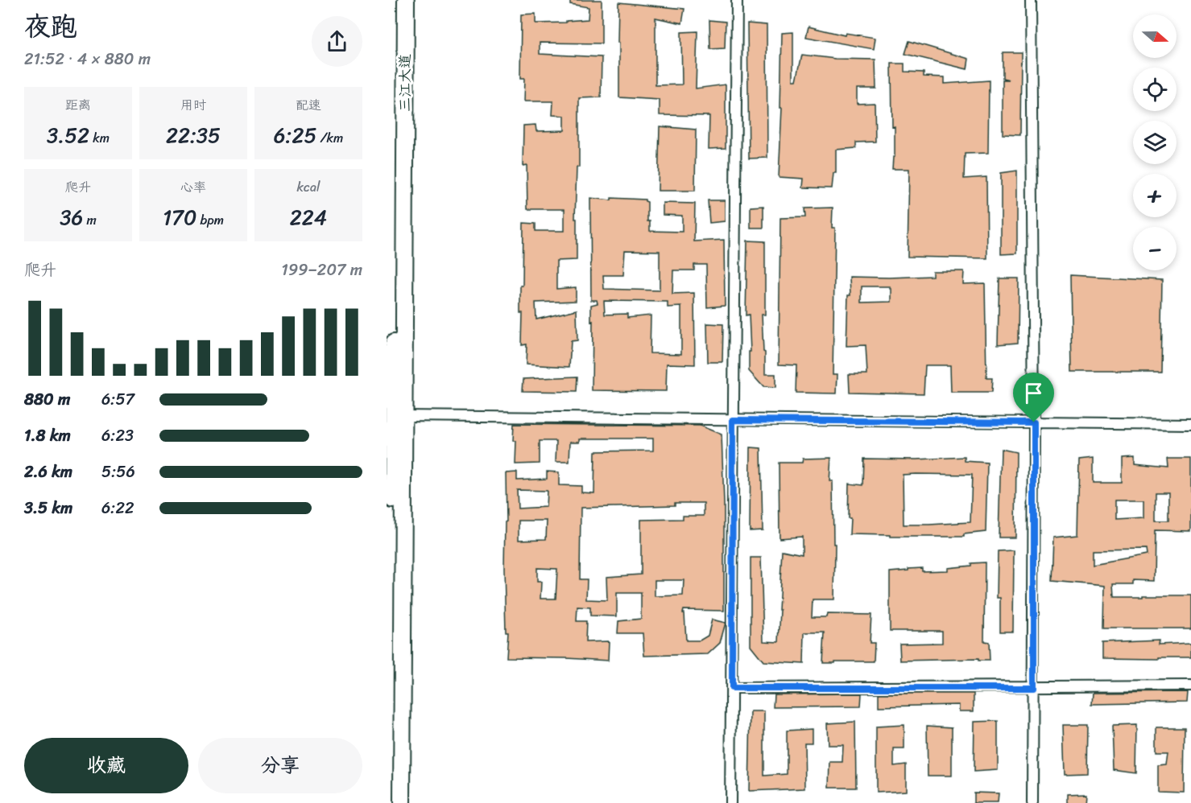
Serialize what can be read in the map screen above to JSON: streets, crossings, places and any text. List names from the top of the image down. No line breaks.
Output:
{"streets":{"main road":["三江大道"]},"north":"right","page":{"heading":["夜跑","21:52 · 4 × 880 m"],"map_buttons":["+","−"],"stats":[["距离","3.52 km"],["用时","22:35"],["配速","6:25 /km"],["爬升","36 m"],["心率","170 bpm"],["kcal","224"]],"chart":["爬升","199–207 m"],"list":[{"name":"880 m","note":"6:57"},{"name":"1.8 km","note":"6:23"},{"name":"2.6 km","note":"5:56"},{"name":"3.5 km","note":"6:22"}],"buttons":["收藏","分享"]}}
